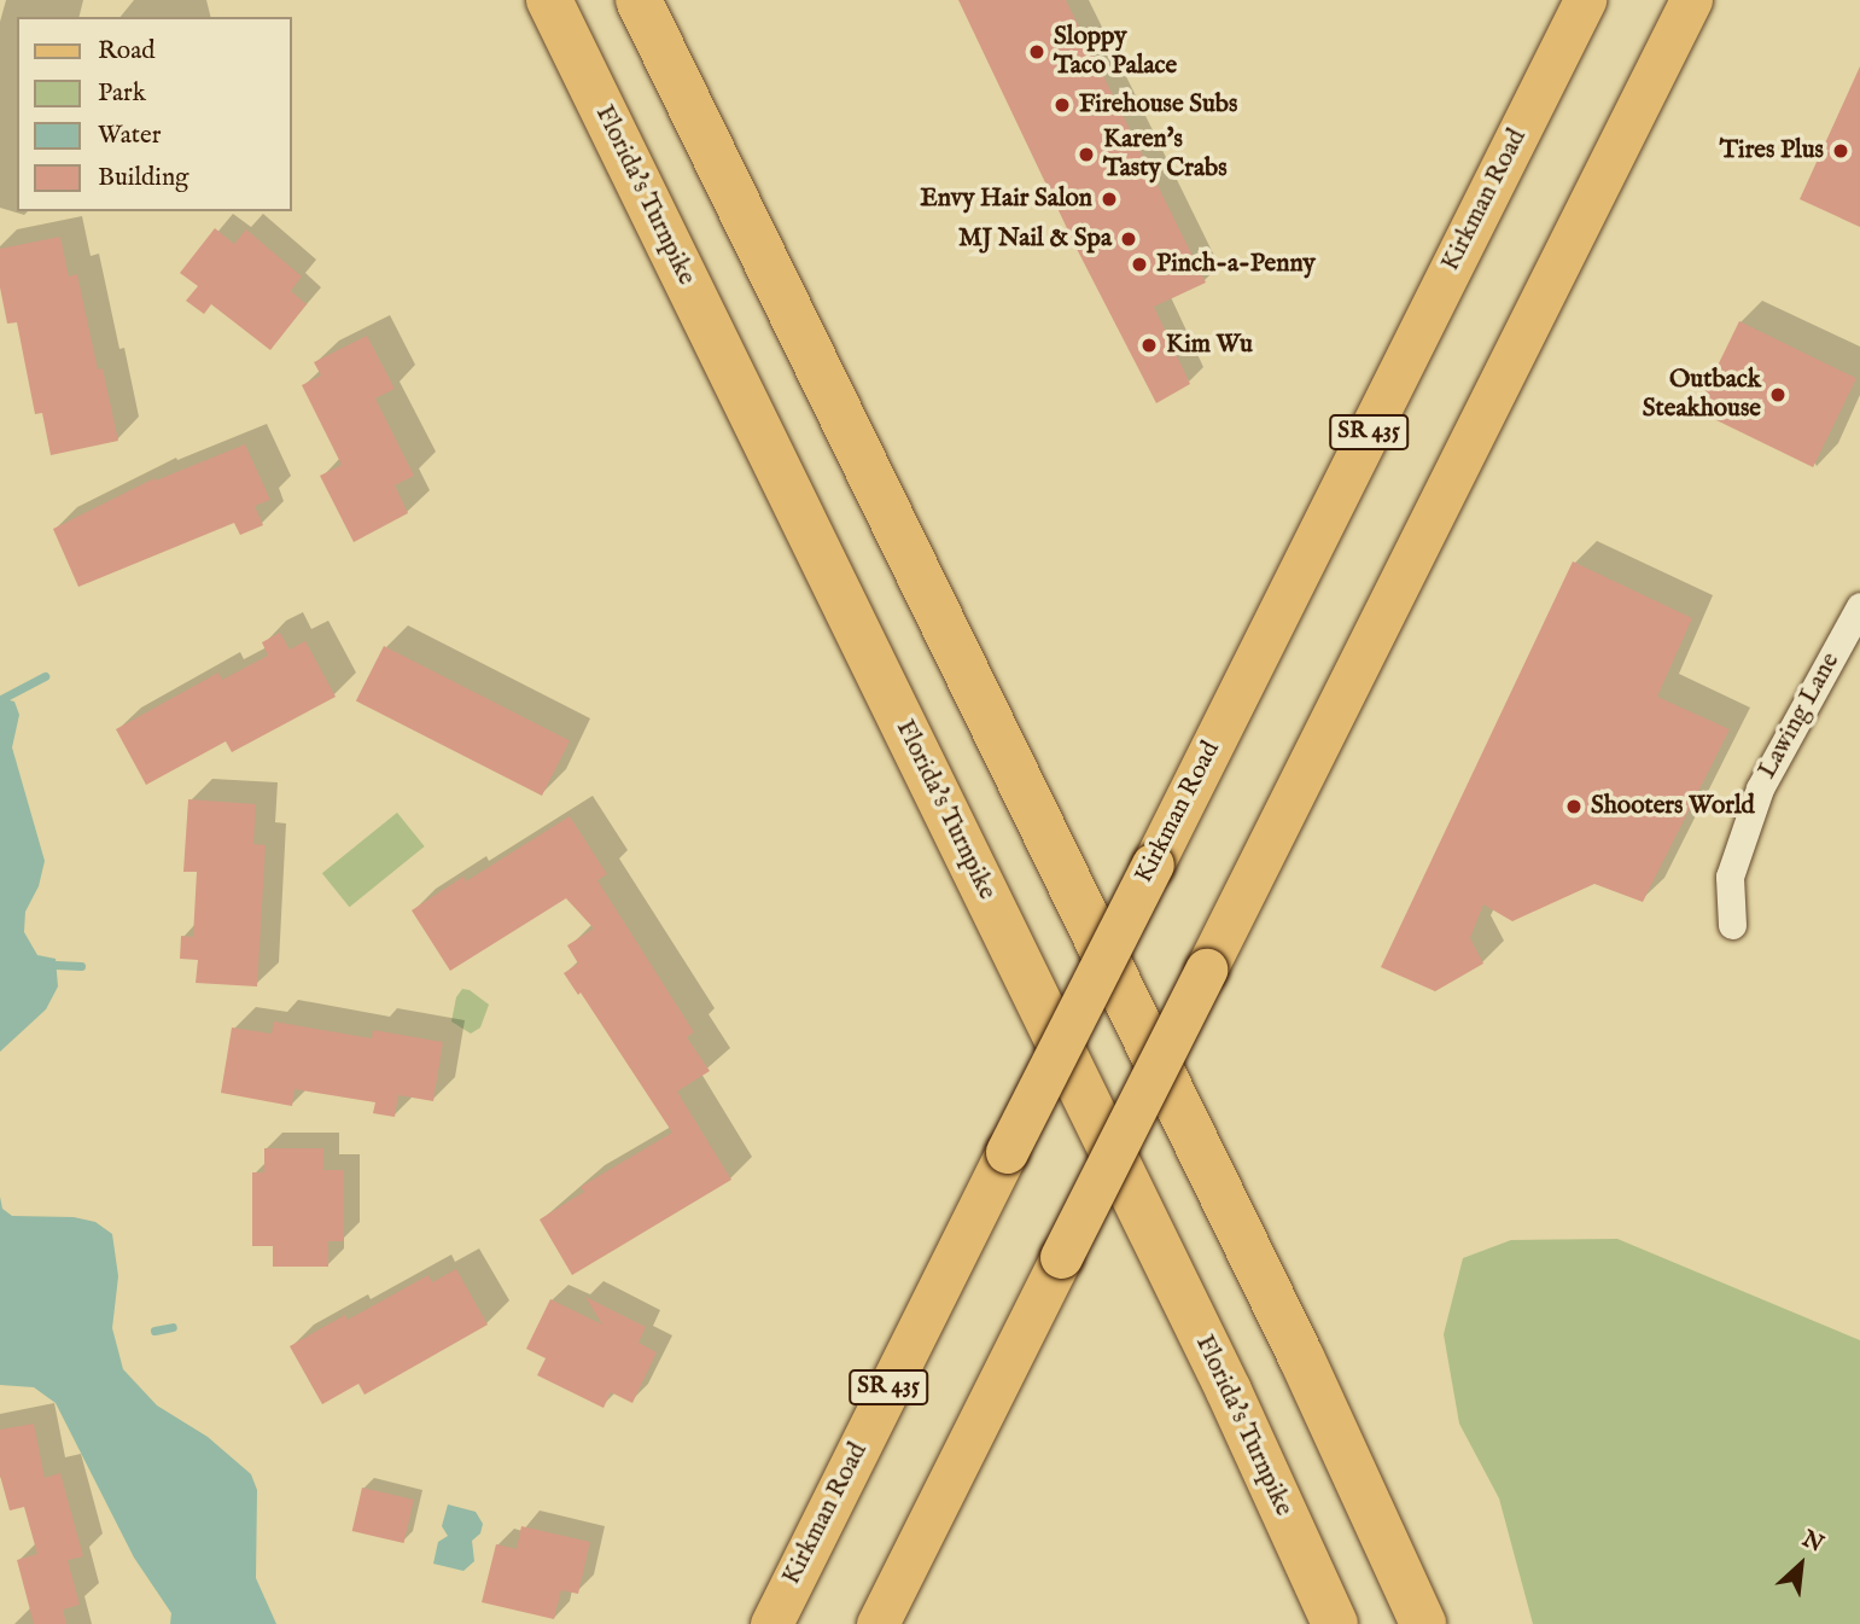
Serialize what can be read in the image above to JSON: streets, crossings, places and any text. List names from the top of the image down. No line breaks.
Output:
{"streets":{"highway":["Florida's Turnpike"],"main road":["Kirkman Road","SR 435"],"street":["Lawing Lane"]},"places":["Sloppy Taco Palace","Firehouse Subs","Tires Plus","Karen's Tasty Crabs","Envy Hair Salon","MJ Nail & Spa","Pinch-a-Penny","Kim Wu","Outback Steakhouse","Shooters World"],"legend":["Road","Park","Water","Building"],"north":"top right"}
